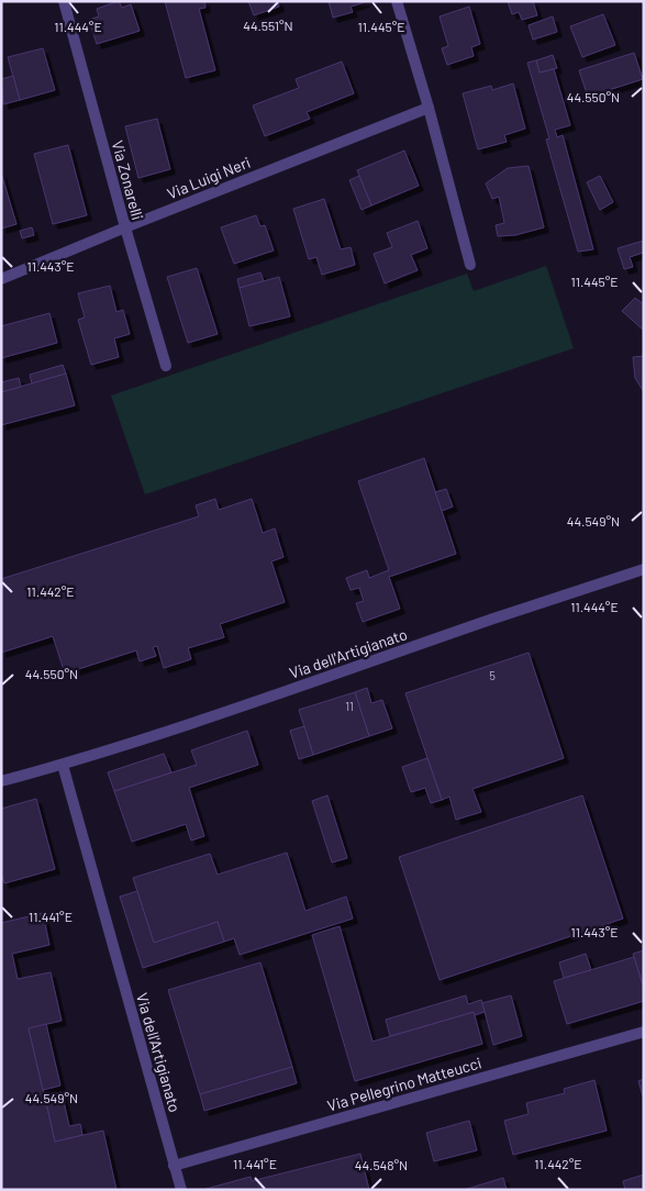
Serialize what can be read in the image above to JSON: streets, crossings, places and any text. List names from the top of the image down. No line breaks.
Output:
{"streets":{"street":["Via Luigi Neri","Via Zonarelli","Via dell'Artigianato","Via Pellegrino Matteucci"]},"crossings":[["Via Luigi Neri","Via Zonarelli"],["Via dell'Artigianato","Via Pellegrino Matteucci"]],"house_numbers":["5","11"],"coordinates":["44.551°N","11.444°E","11.445°E","44.550°N","11.443°E","44.549°N","11.442°E","11.441°E","44.548°N"]}
